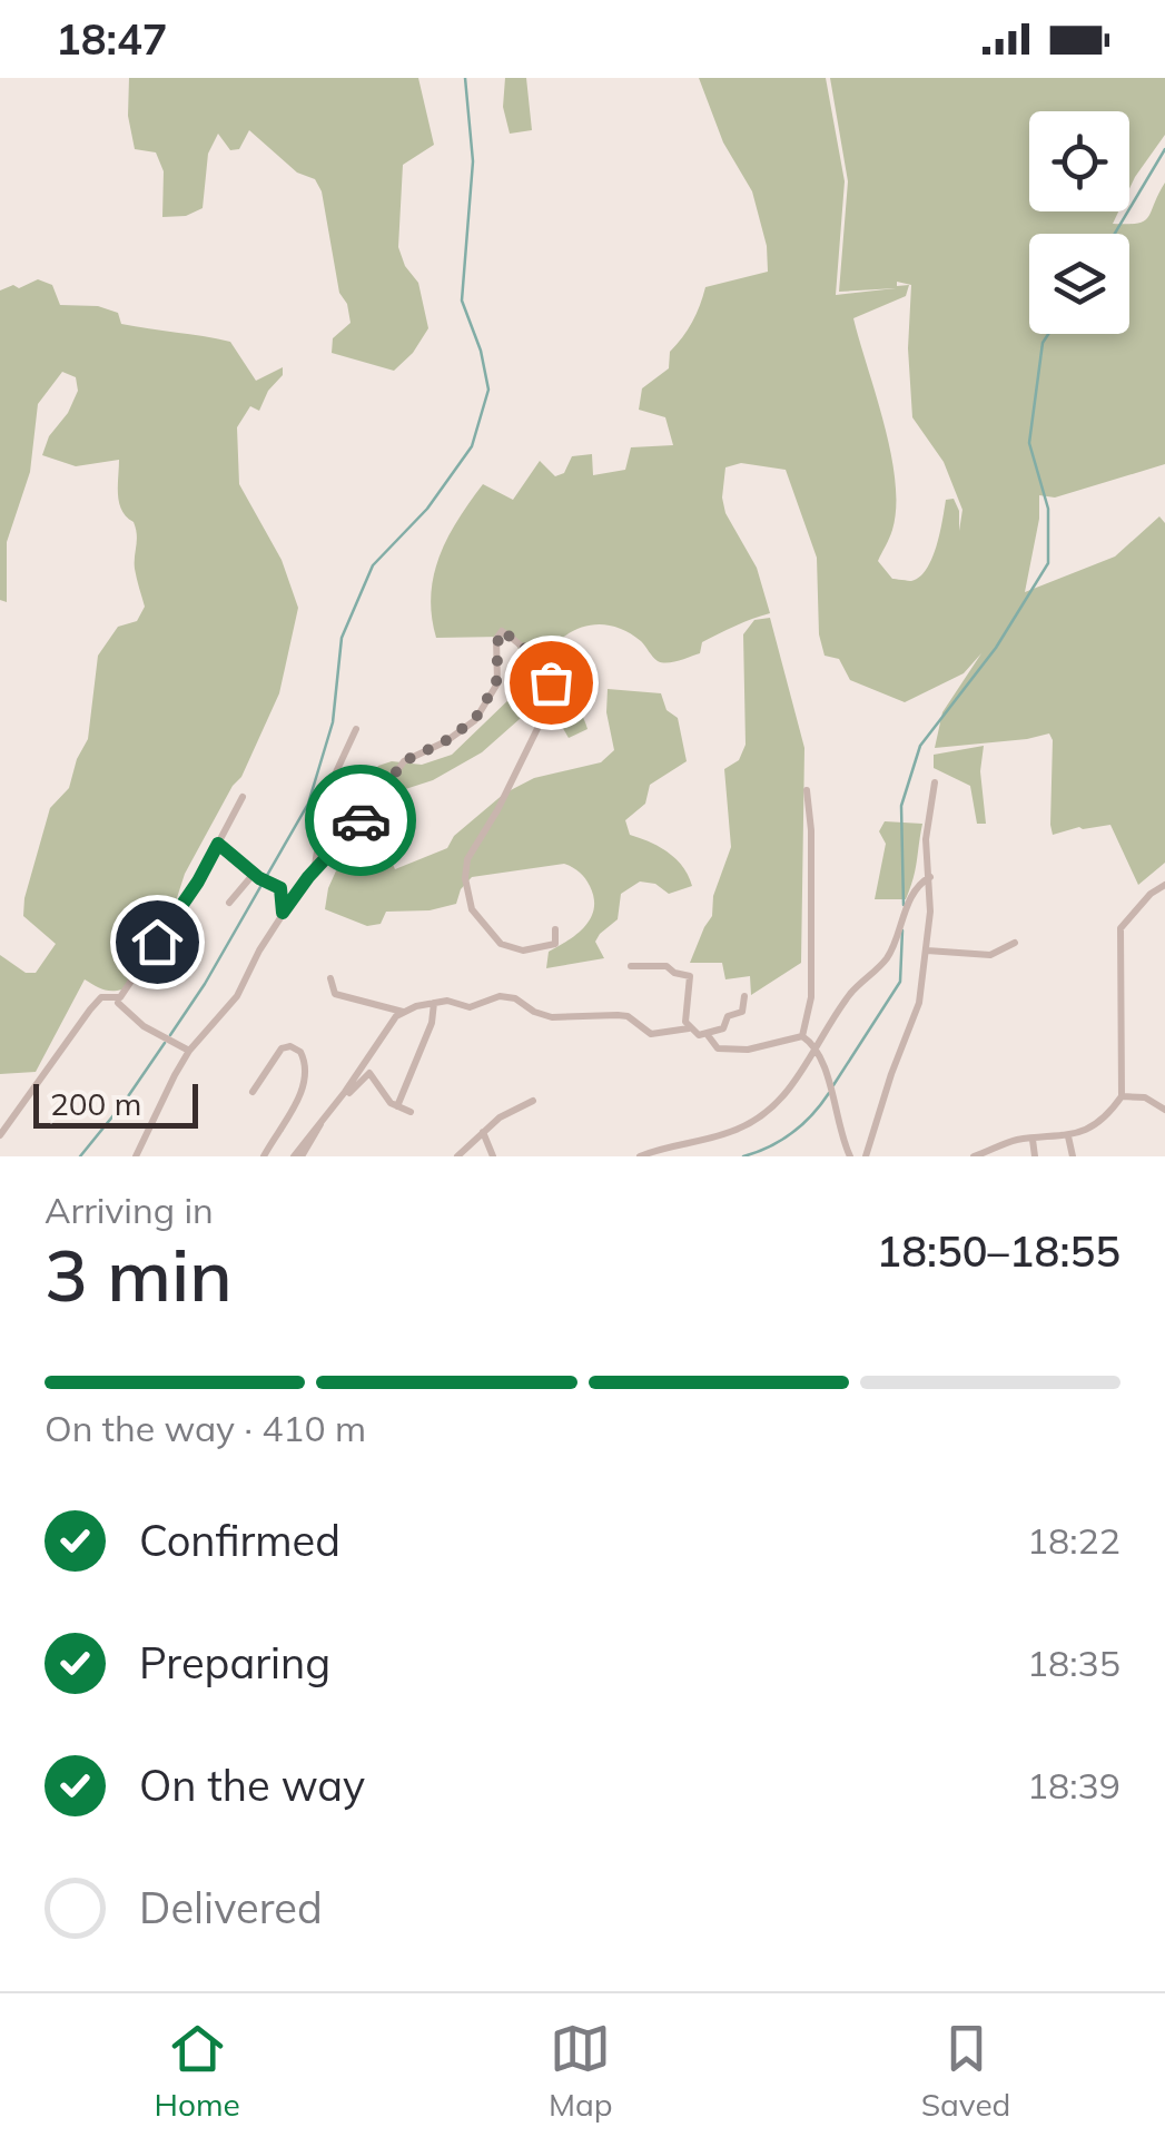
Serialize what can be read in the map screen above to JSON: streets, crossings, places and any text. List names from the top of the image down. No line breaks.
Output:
{"scale_bar":"200 m","page":{"status":"18:47","scale":"200 m","heading":["3 min","Arriving in","18:50–18:55"],"bar":"On the way · 410 m","list":[["Confirmed","18:22"],["Preparing","18:35"],["On the way","18:39"],"Delivered"],"tabs":["Home","Map","Saved"]}}
